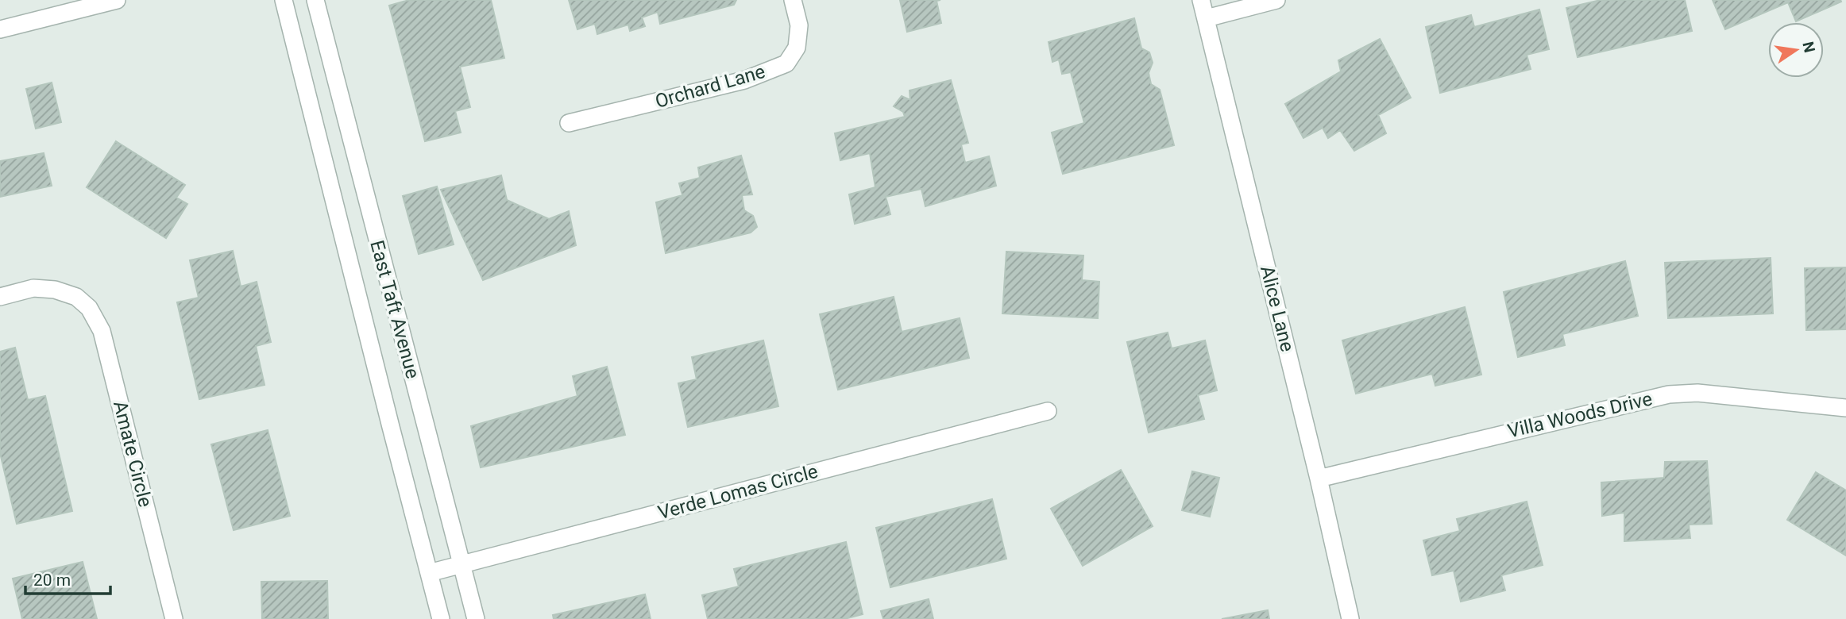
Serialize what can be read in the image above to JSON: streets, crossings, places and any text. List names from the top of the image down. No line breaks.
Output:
{"streets":{"street":["Orchard Lane","Alice Lane","East Taft Avenue","Villa Woods Drive","Amate Circle","Verde Lomas Circle"]},"crossings":[["Alice Lane","Villa Woods Drive"],["East Taft Avenue","Verde Lomas Circle"]],"scale_bar":"20 m","north":"right"}
